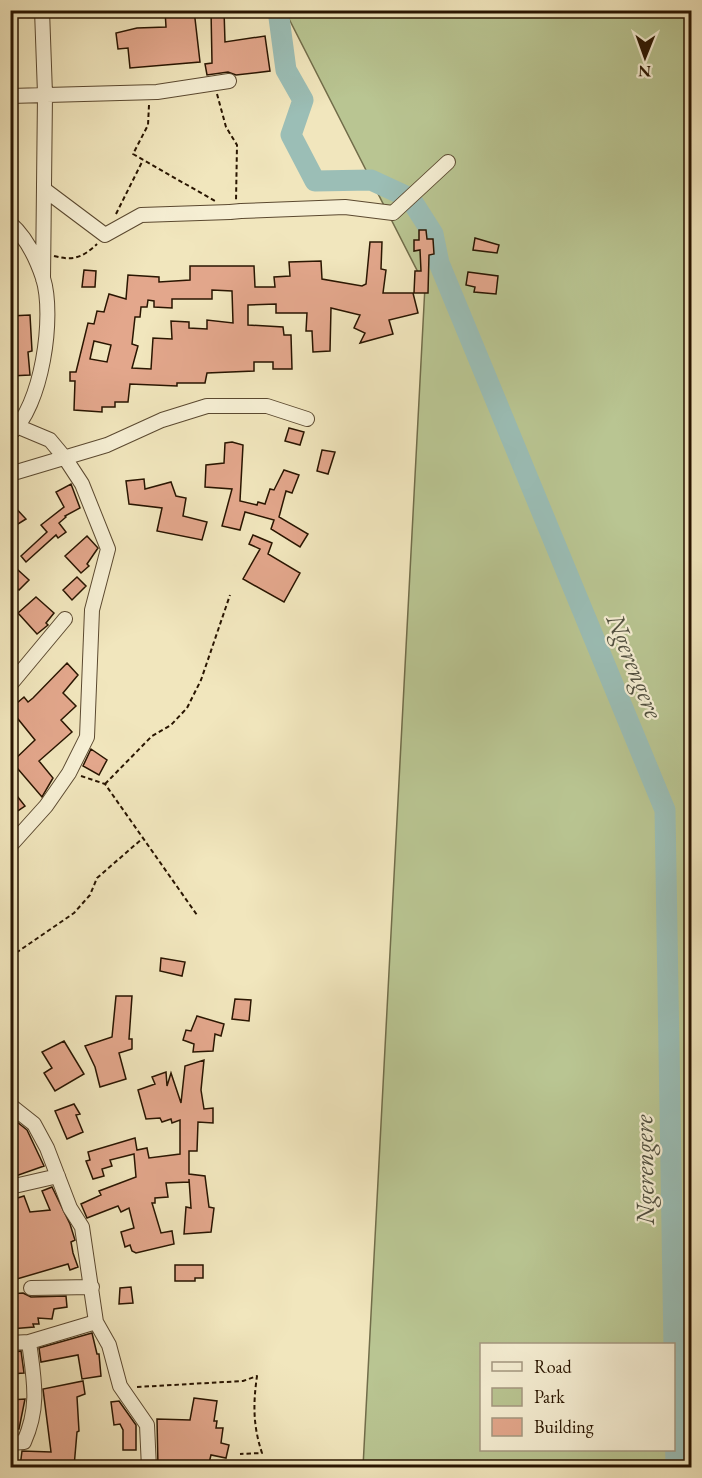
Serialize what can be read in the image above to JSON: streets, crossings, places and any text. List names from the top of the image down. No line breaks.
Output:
{"water":["Ngerengere"],"legend":["Road","Park","Building"],"north":"bottom"}
